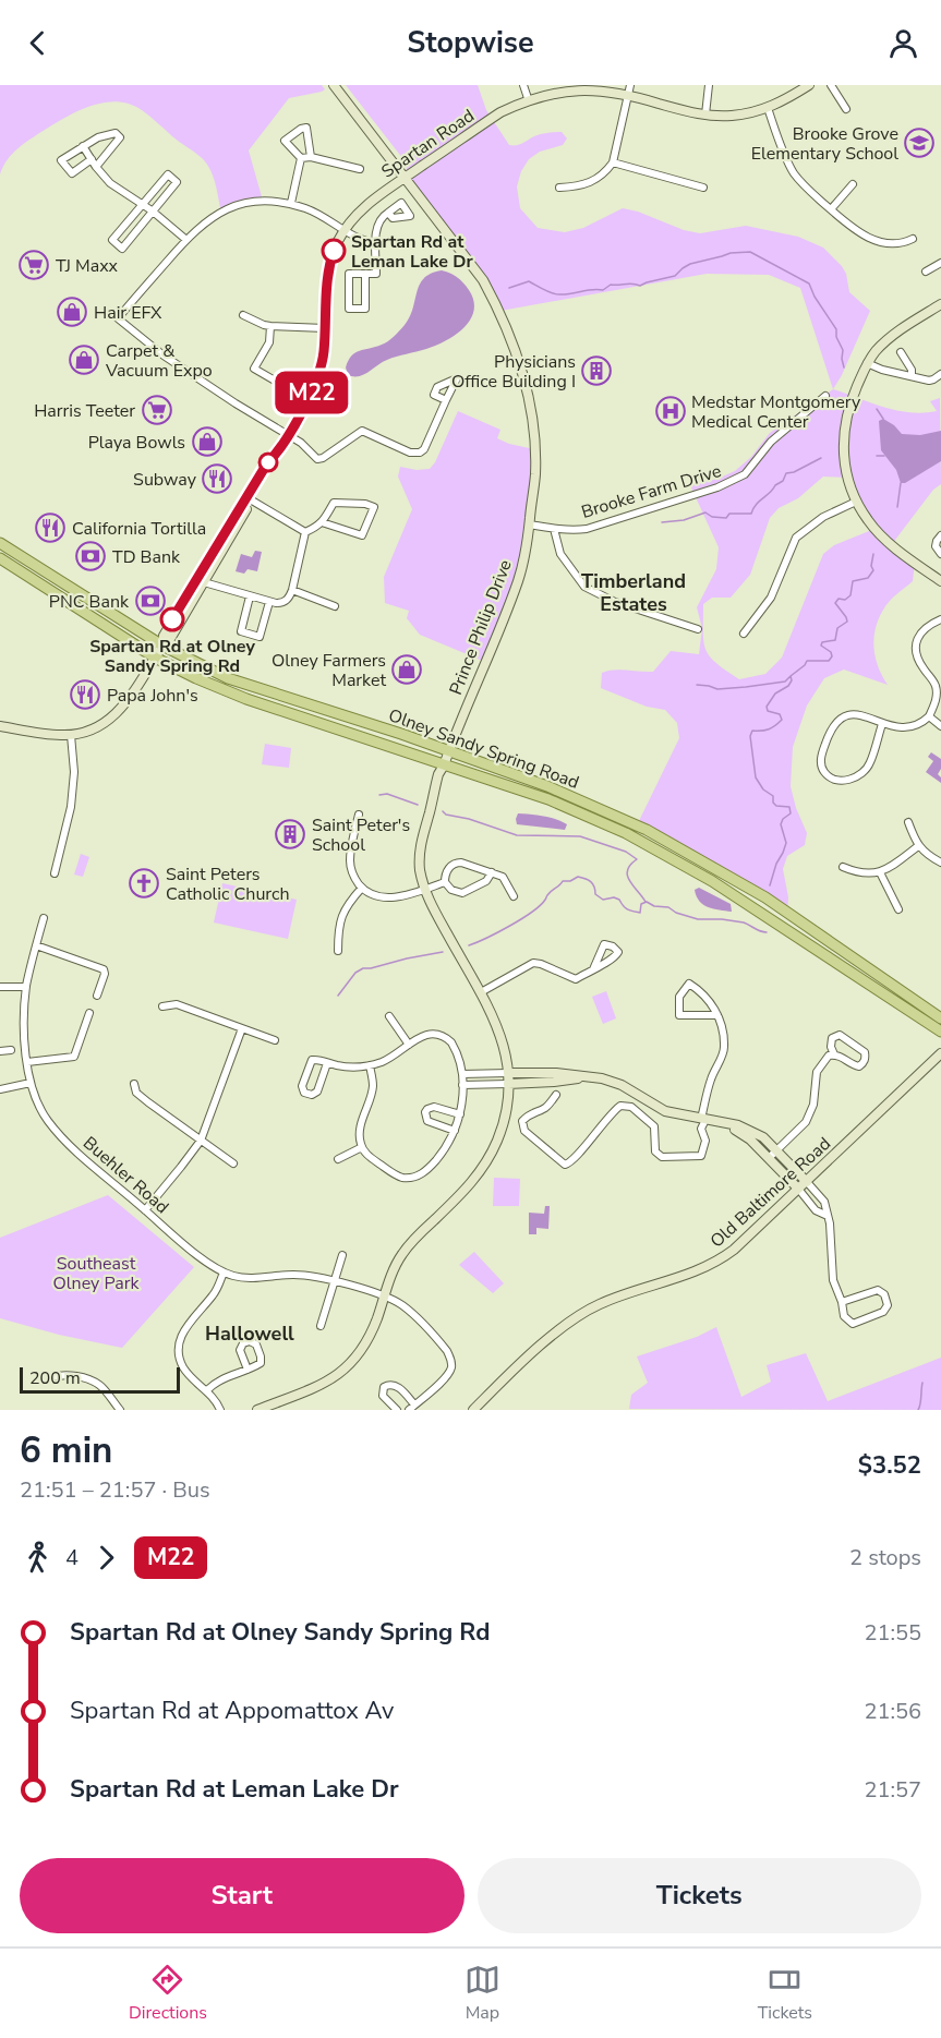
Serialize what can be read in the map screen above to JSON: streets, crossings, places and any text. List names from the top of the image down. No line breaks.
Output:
{"streets":{"main road":["Olney Sandy Spring Road"],"street":["Spartan Road","Brooke Farm Drive","Prince Philip Drive","Buehler Road","Old Baltimore Road"]},"crossings":[["Spartan Road","Prince Philip Drive"],["Spartan Road","Olney Sandy Spring Road"],["Brooke Farm Drive","Prince Philip Drive"],["Prince Philip Drive","Olney Sandy Spring Road"],["Prince Philip Drive","Buehler Road"]],"districts":["Timberland Estates","Hallowell"],"parks":["Southeast Olney Park"],"places":{"school or university":["Brooke Grove Elementary School"],"other":["Spartan Rd at Leman Lake Dr","Spartan Rd at Olney Sandy Spring Rd"],"supermarket":["TJ Maxx","Harris Teeter"],"shop":["Hair EFX","Carpet & Vacuum Expo","Playa Bowls","Olney Farmers Market"],"building":["Physicians Office Building I","Saint Peter's School"],"hospital":["Medstar Montgomery Medical Center"],"restaurant":["Subway","California Tortilla","Papa John's"],"bank":["TD Bank","PNC Bank"],"church":["Saint Peters Catholic Church"]},"lines":["bus line M22"],"scale_bar":"200 m","page":{"header":"Stopwise","on_map":"M22","scale":"200 m","heading":["6 min","21:51 – 21:57 · Bus","$3.52"],"legs":["4","M22","2 stops"],"list":[{"name":"Spartan Rd at Olney Sandy Spring Rd","value":"21:55"},{"name":"Spartan Rd at Appomattox Av","value":"21:56"},{"name":"Spartan Rd at Leman Lake Dr","value":"21:57"}],"buttons":["Start","Tickets"],"tabs":["Directions","Map","Tickets"]}}
